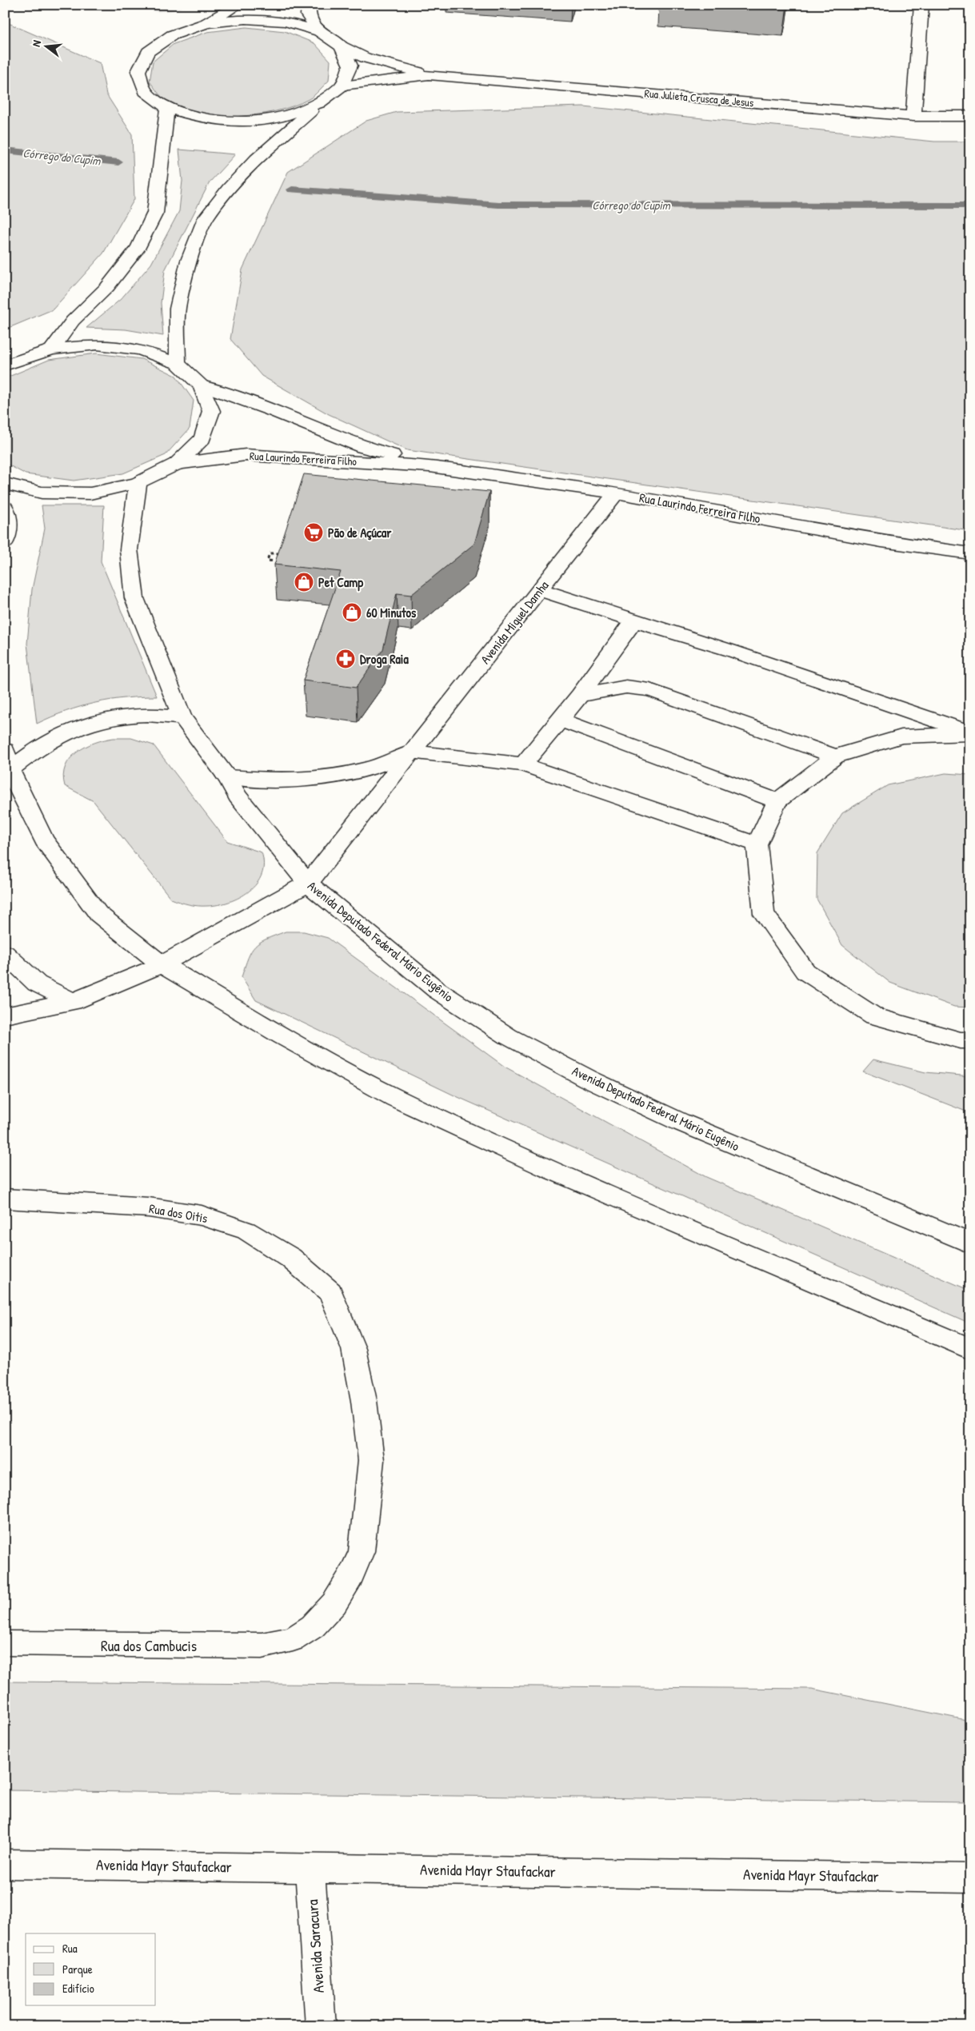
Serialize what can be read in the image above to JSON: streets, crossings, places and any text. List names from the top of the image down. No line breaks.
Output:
{"streets":{"street":["Rua Julieta Crusca de Jesus","Rua Laurindo Ferreira Filho","Avenida Miguel Damha","Avenida Deputado Federal Mário Eugênio","Rua dos Oitis","Rua dos Cambucis","Avenida Mayr Staufackar","Avenida Saracura"]},"crossings":[["Rua Laurindo Ferreira Filho","Avenida Miguel Damha"],["Avenida Miguel Damha","Avenida Deputado Federal Mário Eugênio"],["Rua dos Oitis","Rua dos Cambucis"],["Avenida Mayr Staufackar","Avenida Saracura"]],"water":["Córrego do Cupim"],"places":{"supermarket":["Pão de Açúcar"],"shop":["Pet Camp","60 Minutos"],"pharmacy":["Droga Raia"]},"legend":["Rua","Parque","Edifício"],"north":"left"}
